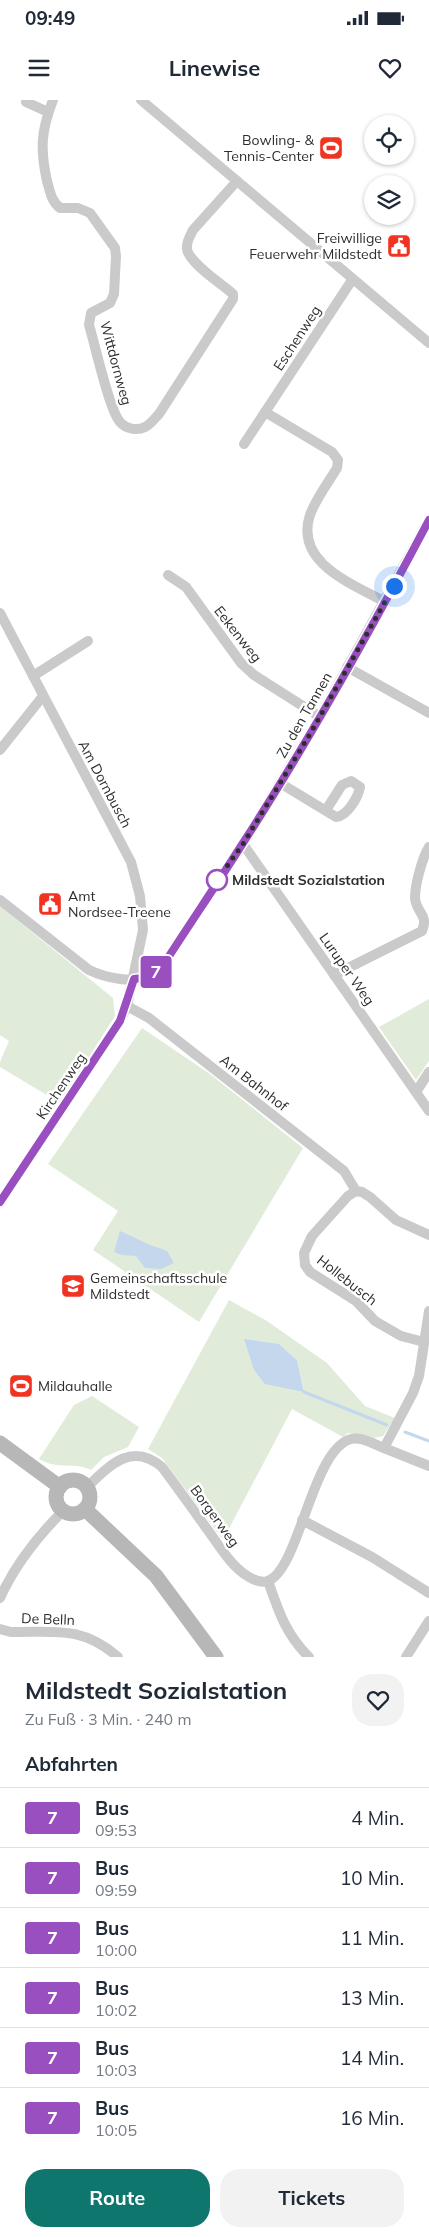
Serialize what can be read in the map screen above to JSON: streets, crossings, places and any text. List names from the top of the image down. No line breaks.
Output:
{"streets":{"street":["Eschenweg","Wittdornweg","Eekenweg","Zu den Tannen","Am Dornbusch","Luruper Weg","Am Bahnhof","Kirchenweg","Hollebusch","Borgerweg","De Belln"]},"crossings":[["Eekenweg","Zu den Tannen"],["Zu den Tannen","Luruper Weg"],["Am Dornbusch","Kirchenweg"],["Am Bahnhof","Kirchenweg"],["Am Bahnhof","Hollebusch"]],"places":{"sports":["Bowling- & Tennis-Center","Mildauhalle"],"public building":["Freiwillige Feuerwehr Mildstedt","Amt Nordsee-Treene"],"other":["Mildstedt Sozialstation"],"school or university":["Gemeinschaftsschule Mildstedt"]},"lines":["bus line 7"],"page":{"status":"09:49","header":"Linewise","on_map":"7","heading":[["Mildstedt Sozialstation","Zu Fuß · 3 Min. · 240 m"],"Abfahrten"],"list":[{"mark":"7","name":"Bus","note":"09:53","value":"4 Min."},{"mark":"7","name":"Bus","note":"09:59","value":"10 Min."},{"mark":"7","name":"Bus","note":"10:00","value":"11 Min."},{"mark":"7","name":"Bus","note":"10:02","value":"13 Min."},{"mark":"7","name":"Bus","note":"10:03","value":"14 Min."},{"mark":"7","name":"Bus","note":"10:05","value":"16 Min."}],"buttons":["Route","Tickets"]}}
